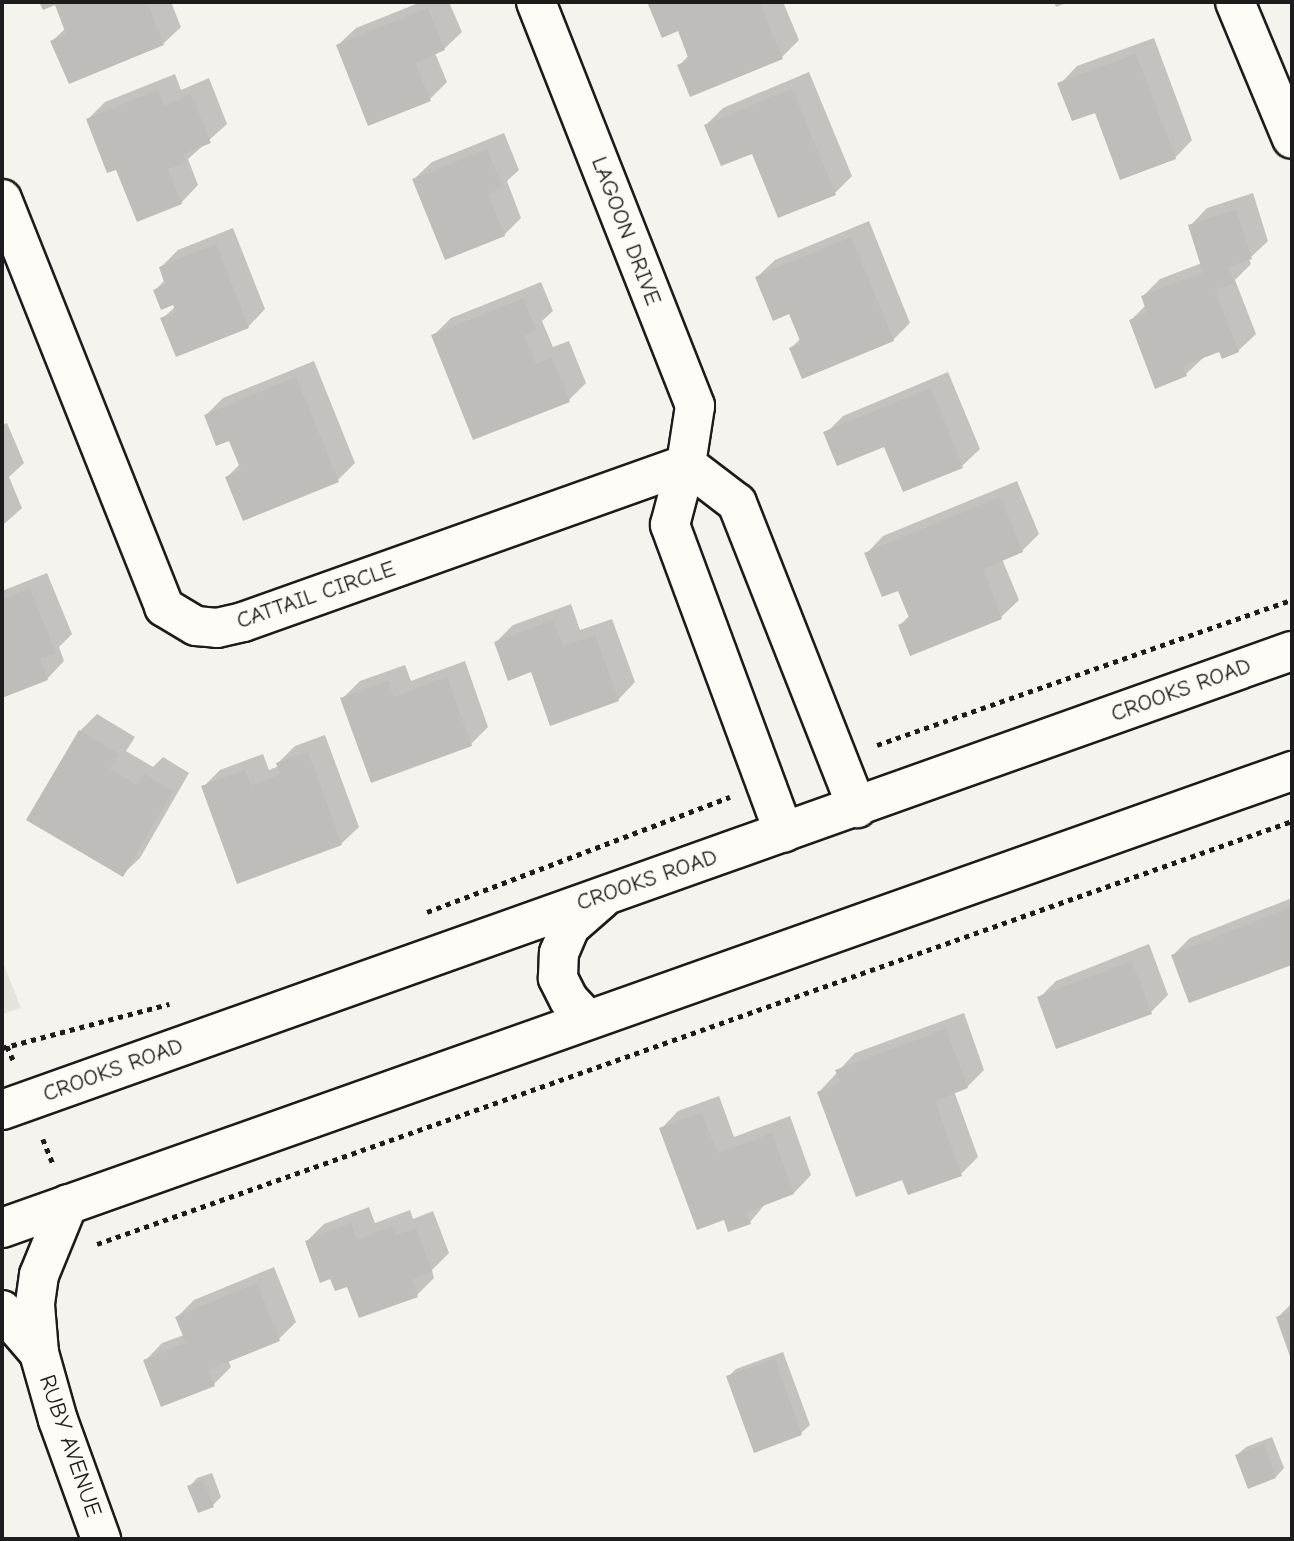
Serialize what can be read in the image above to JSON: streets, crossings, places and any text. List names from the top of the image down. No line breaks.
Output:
{"streets":{"main road":["LAGOON DRIVE","CATTAIL CIRCLE","CROOKS ROAD","RUBY AVENUE"]},"crossings":[["LAGOON DRIVE","CATTAIL CIRCLE"],["LAGOON DRIVE","CROOKS ROAD"]]}
